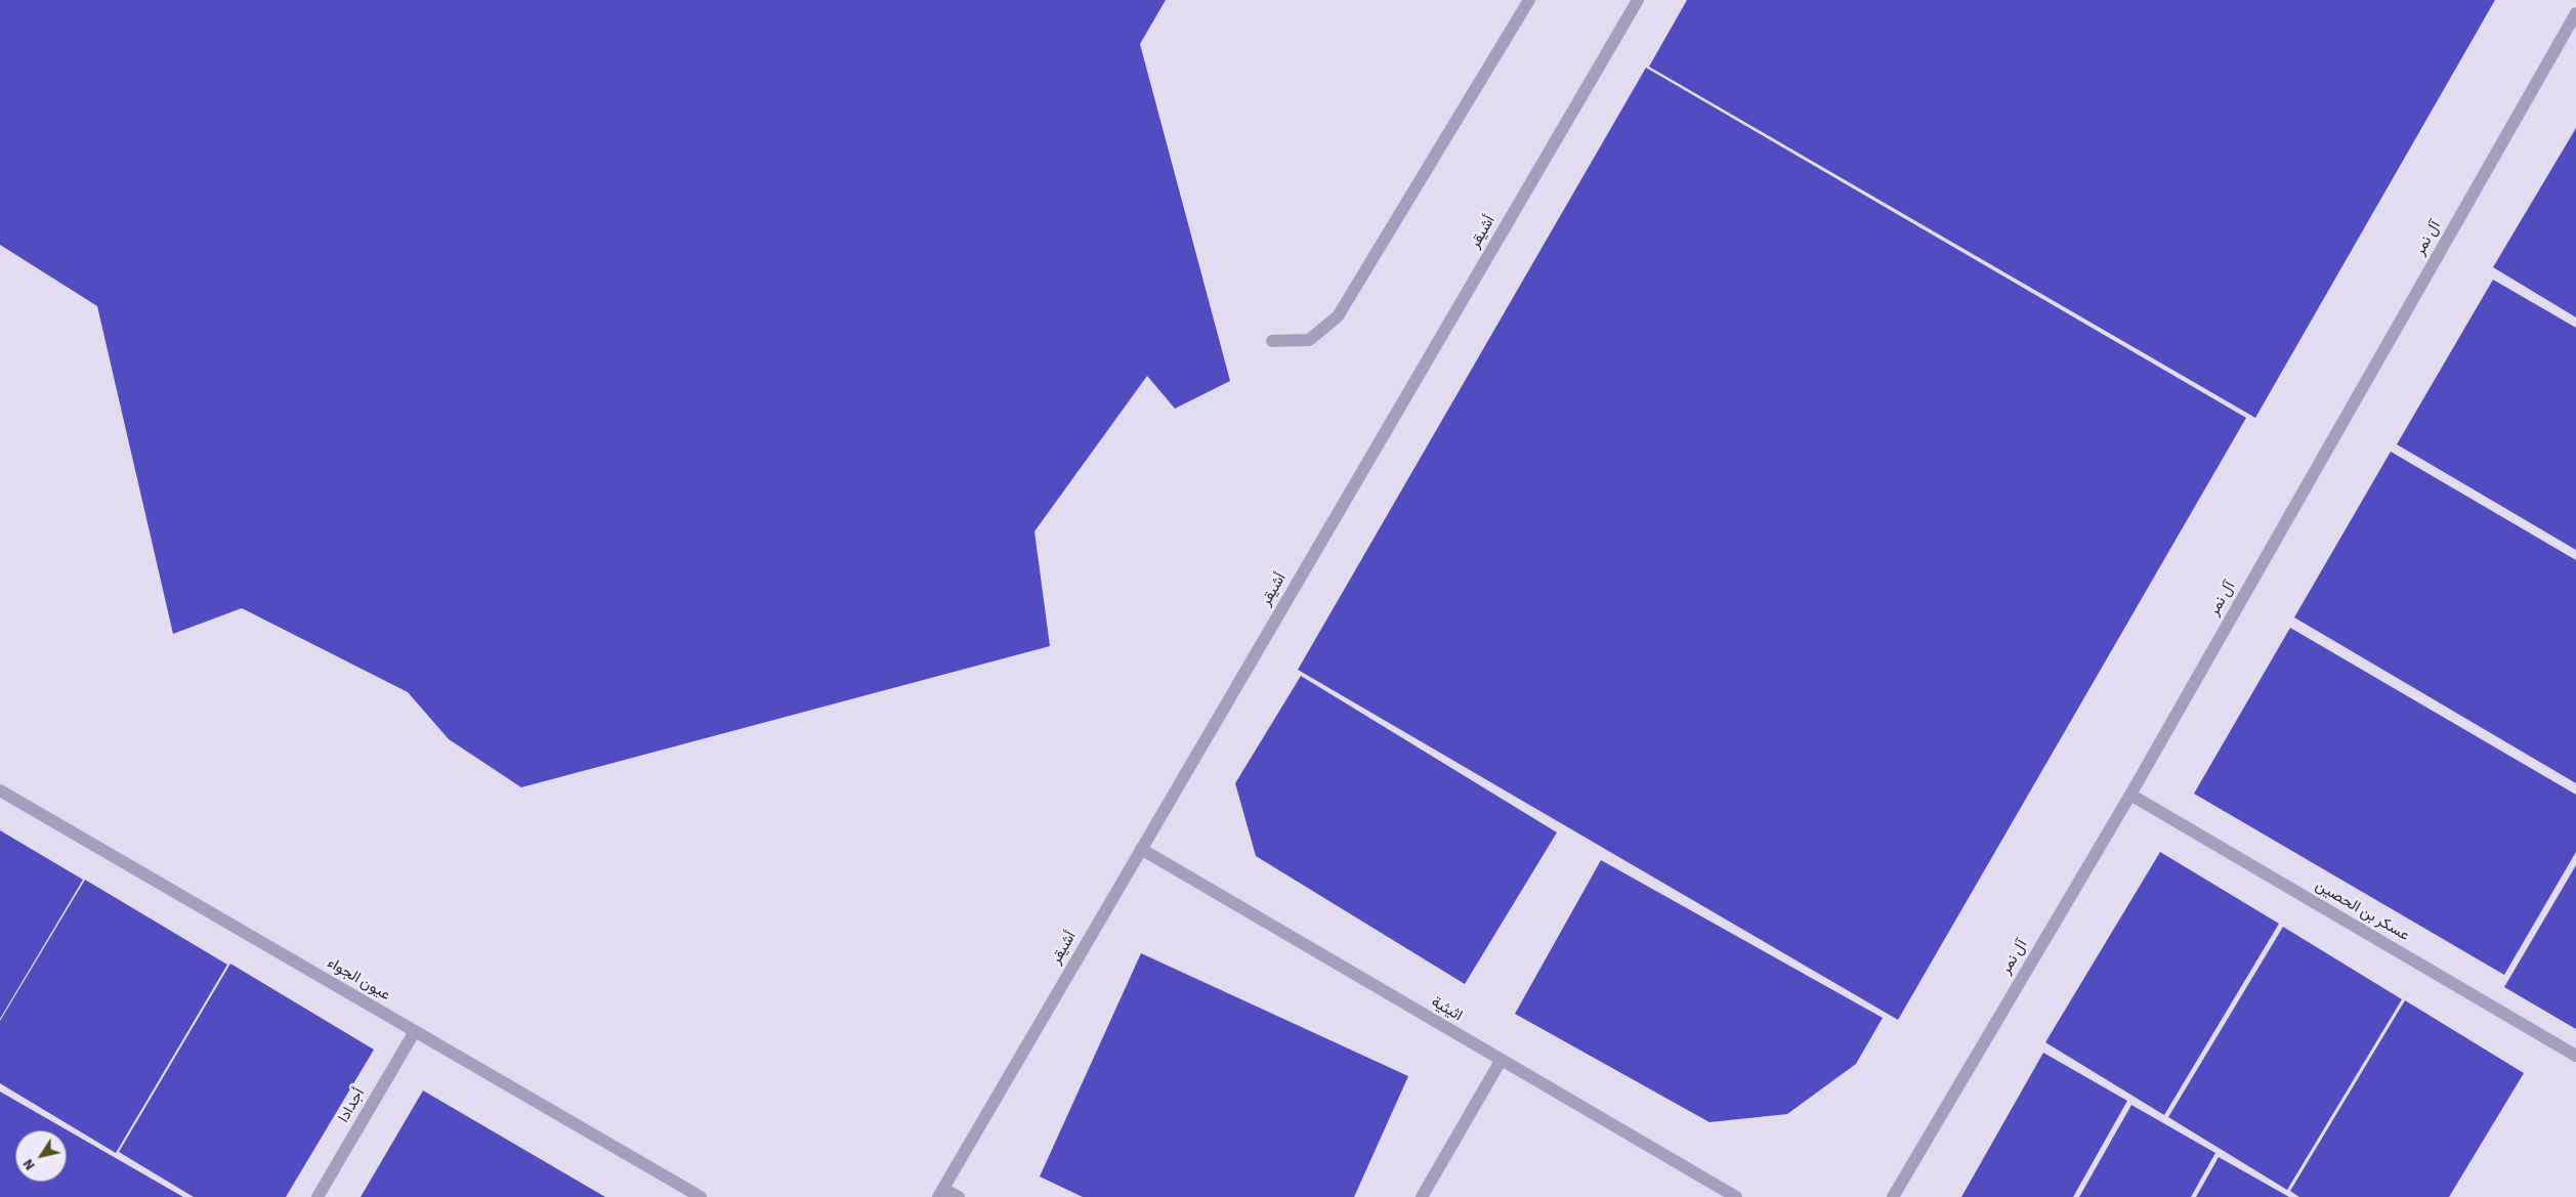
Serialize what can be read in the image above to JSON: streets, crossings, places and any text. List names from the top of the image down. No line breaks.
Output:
{"streets":{"street":["أشيقر","آل نمر","عسكر بن الحصين","عيون الجواء","اثيثية","أجدادا"]},"crossings":[["أشيقر","اثيثية"],["آل نمر","عسكر بن الحصين"],["عيون الجواء","أجدادا"]],"north":"bottom left"}
